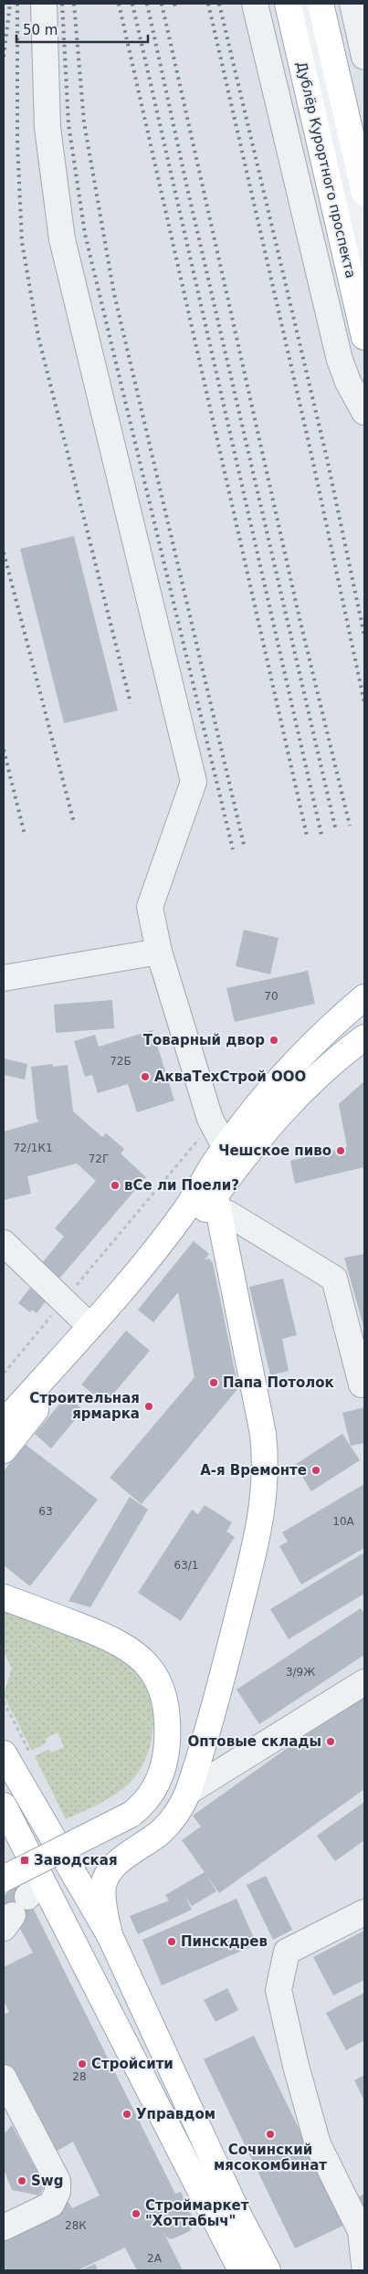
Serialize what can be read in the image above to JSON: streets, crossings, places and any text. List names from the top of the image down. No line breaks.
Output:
{"streets":{"main road":["Дублёр Курортного проспекта"]},"places":{"other":["Товарный двор","АкваТехСтрой ООО","Чешское пиво","вСе ли Поели?","Папа Потолок","Строительная ярмарка","А-я Времонте","Оптовые склады","Пинскдрев","Стройсити","Управдом","Сочинский мясокомбинат","Swg","Строймаркет \"Хоттабыч\""],"transit":["Заводская"]},"house_numbers":["70","72Б","72/1К1","72Г","63","10А","63/1","3/9Ж","28","28К","2А"],"scale_bar":"50 m"}
